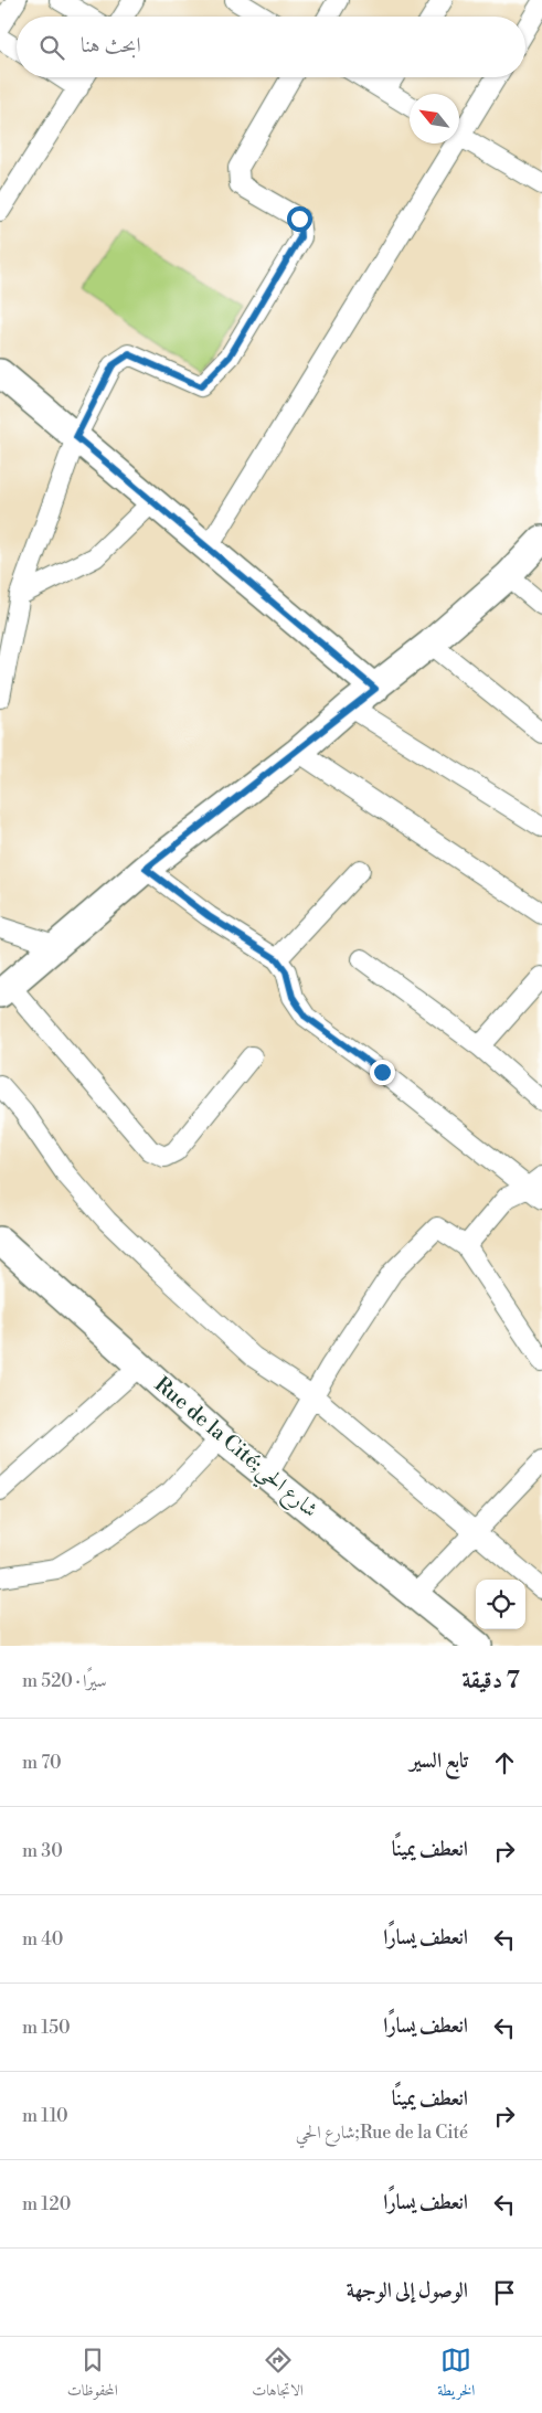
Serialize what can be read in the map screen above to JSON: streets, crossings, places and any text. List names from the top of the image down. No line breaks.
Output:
{"streets":{"street":["Rue de la Cité;شارع الحي"]},"north":"top left","page":{"search":"ابحث هنا","heading":["7 دقيقة","سيرًا · 520 m"],"list":[["تابع السير","70 m"],["انعطف يمينًا","30 m"],["انعطف يسارًا","40 m"],["انعطف يسارًا","150 m"],["انعطف يمينًا","Rue de la Cité;شارع الحي","110 m"],["انعطف يسارًا","120 m"],"الوصول إلى الوجهة"],"nav":["الخريطة","الاتجاهات","المحفوظات"]}}
